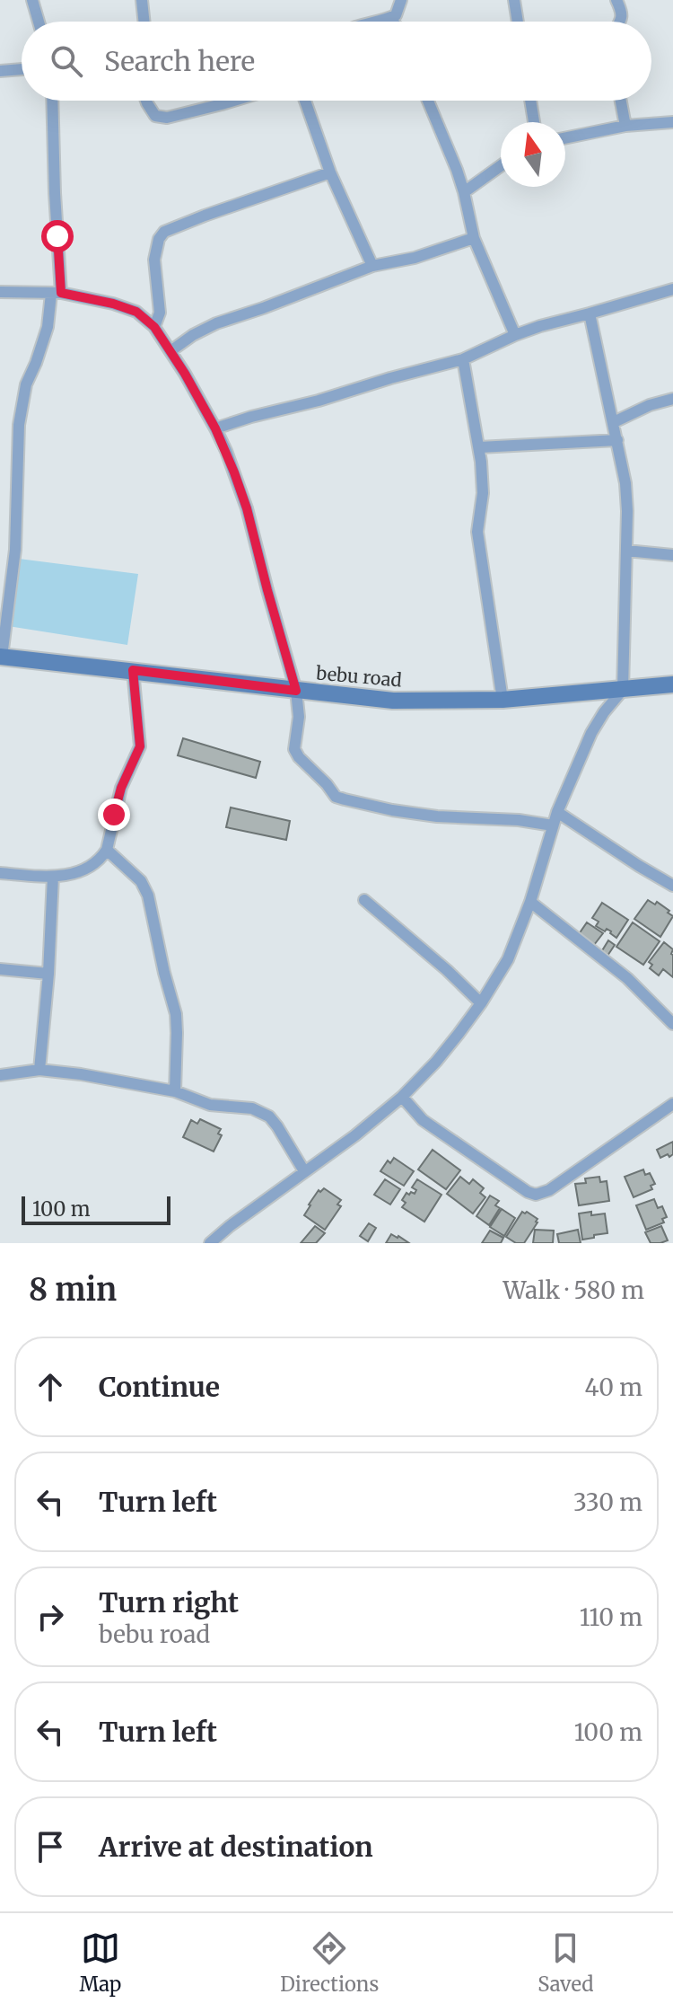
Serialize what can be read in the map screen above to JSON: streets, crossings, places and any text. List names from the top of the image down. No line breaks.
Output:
{"streets":{"street":["bebu road"]},"scale_bar":"100 m","north":"top","page":{"search":"Search here","scale":"100 m","heading":["8 min","Walk · 580 m"],"list":[["Continue","40 m"],["Turn left","330 m"],["Turn right","bebu road","110 m"],["Turn left","100 m"],"Arrive at destination"],"nav":["Map","Directions","Saved"]}}
